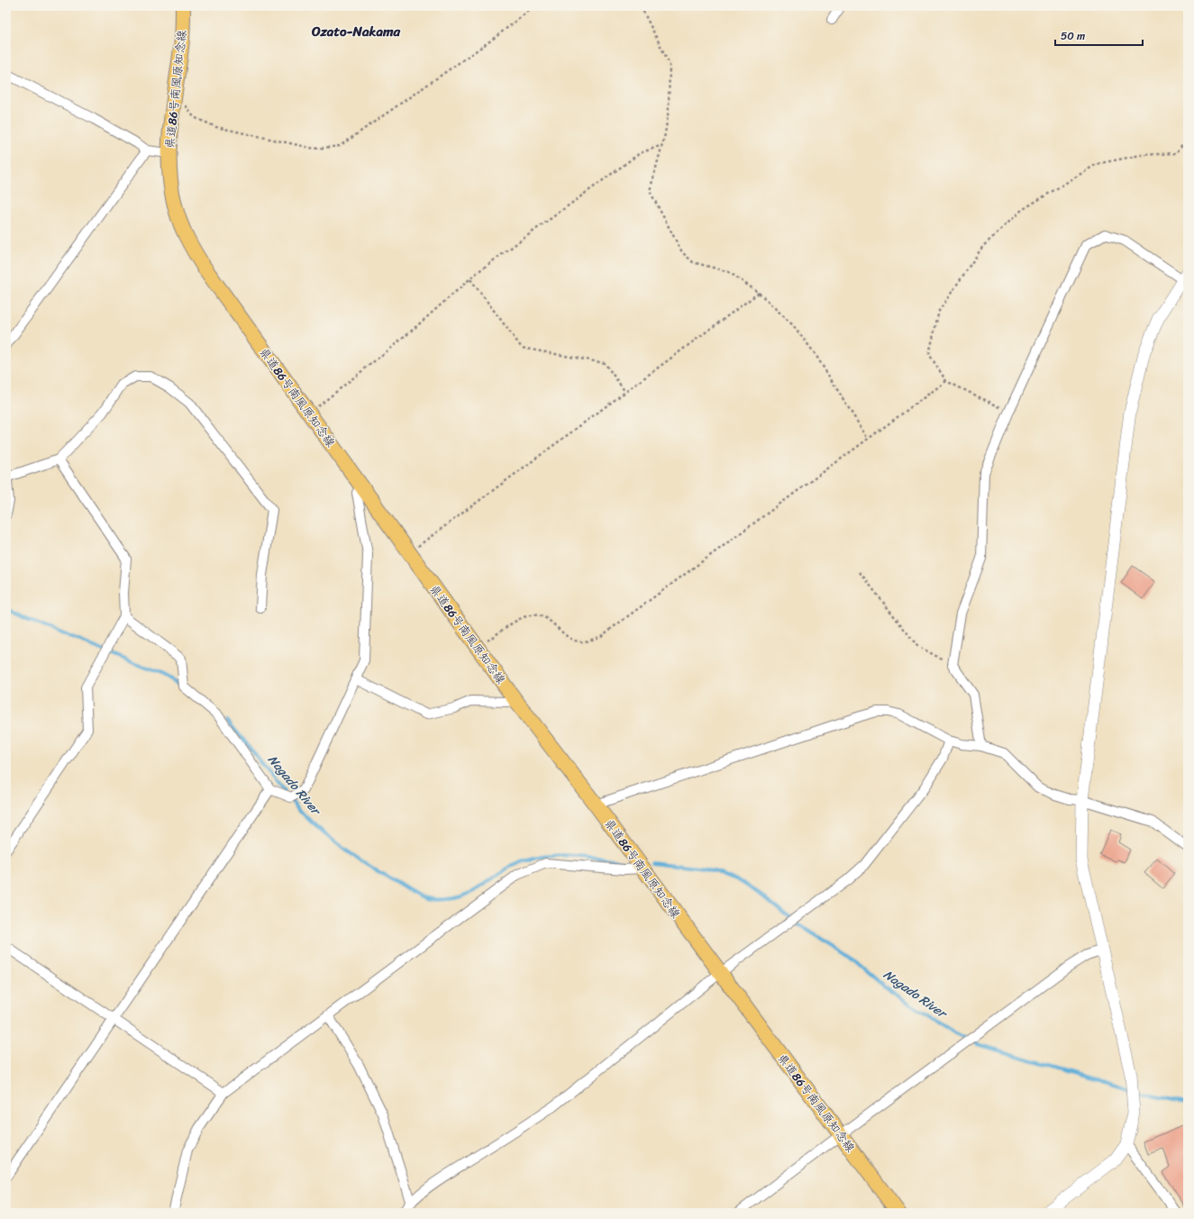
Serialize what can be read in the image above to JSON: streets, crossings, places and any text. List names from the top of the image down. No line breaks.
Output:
{"streets":{"main road":["県道86号南風原知念線"]},"districts":["Ozato-Nakama"],"water":["Nagado River"],"scale_bar":"50 m"}
